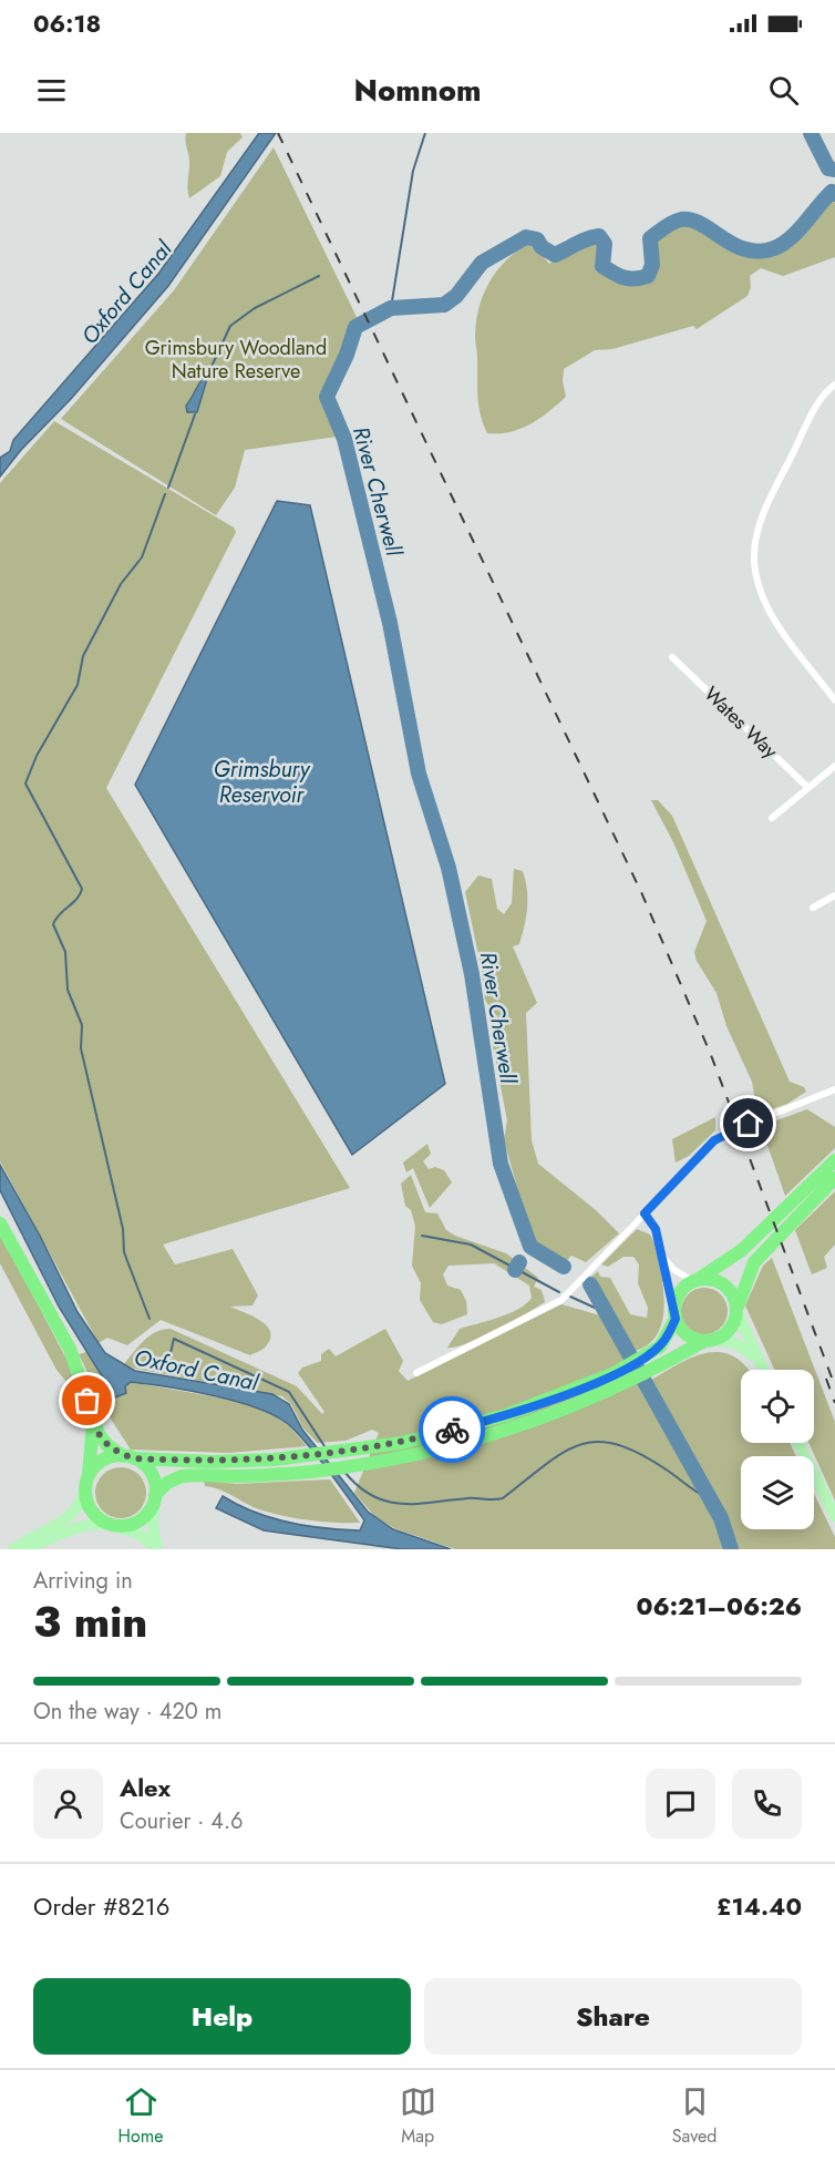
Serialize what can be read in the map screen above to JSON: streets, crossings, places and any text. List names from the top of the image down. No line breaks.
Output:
{"streets":{"street":["Wates Way"]},"water":["Oxford Canal","River Cherwell","Grimsbury Reservoir"],"parks":["Grimsbury Woodland Nature Reserve"],"page":{"status":"06:18","header":"Nomnom","heading":["3 min","Arriving in","06:21–06:26"],"panel":["Alex","Courier · 4.6","Order #8216","£14.40"],"bar":"On the way · 420 m","buttons":["Help","Share"],"tabs":["Home","Map","Saved"]}}
